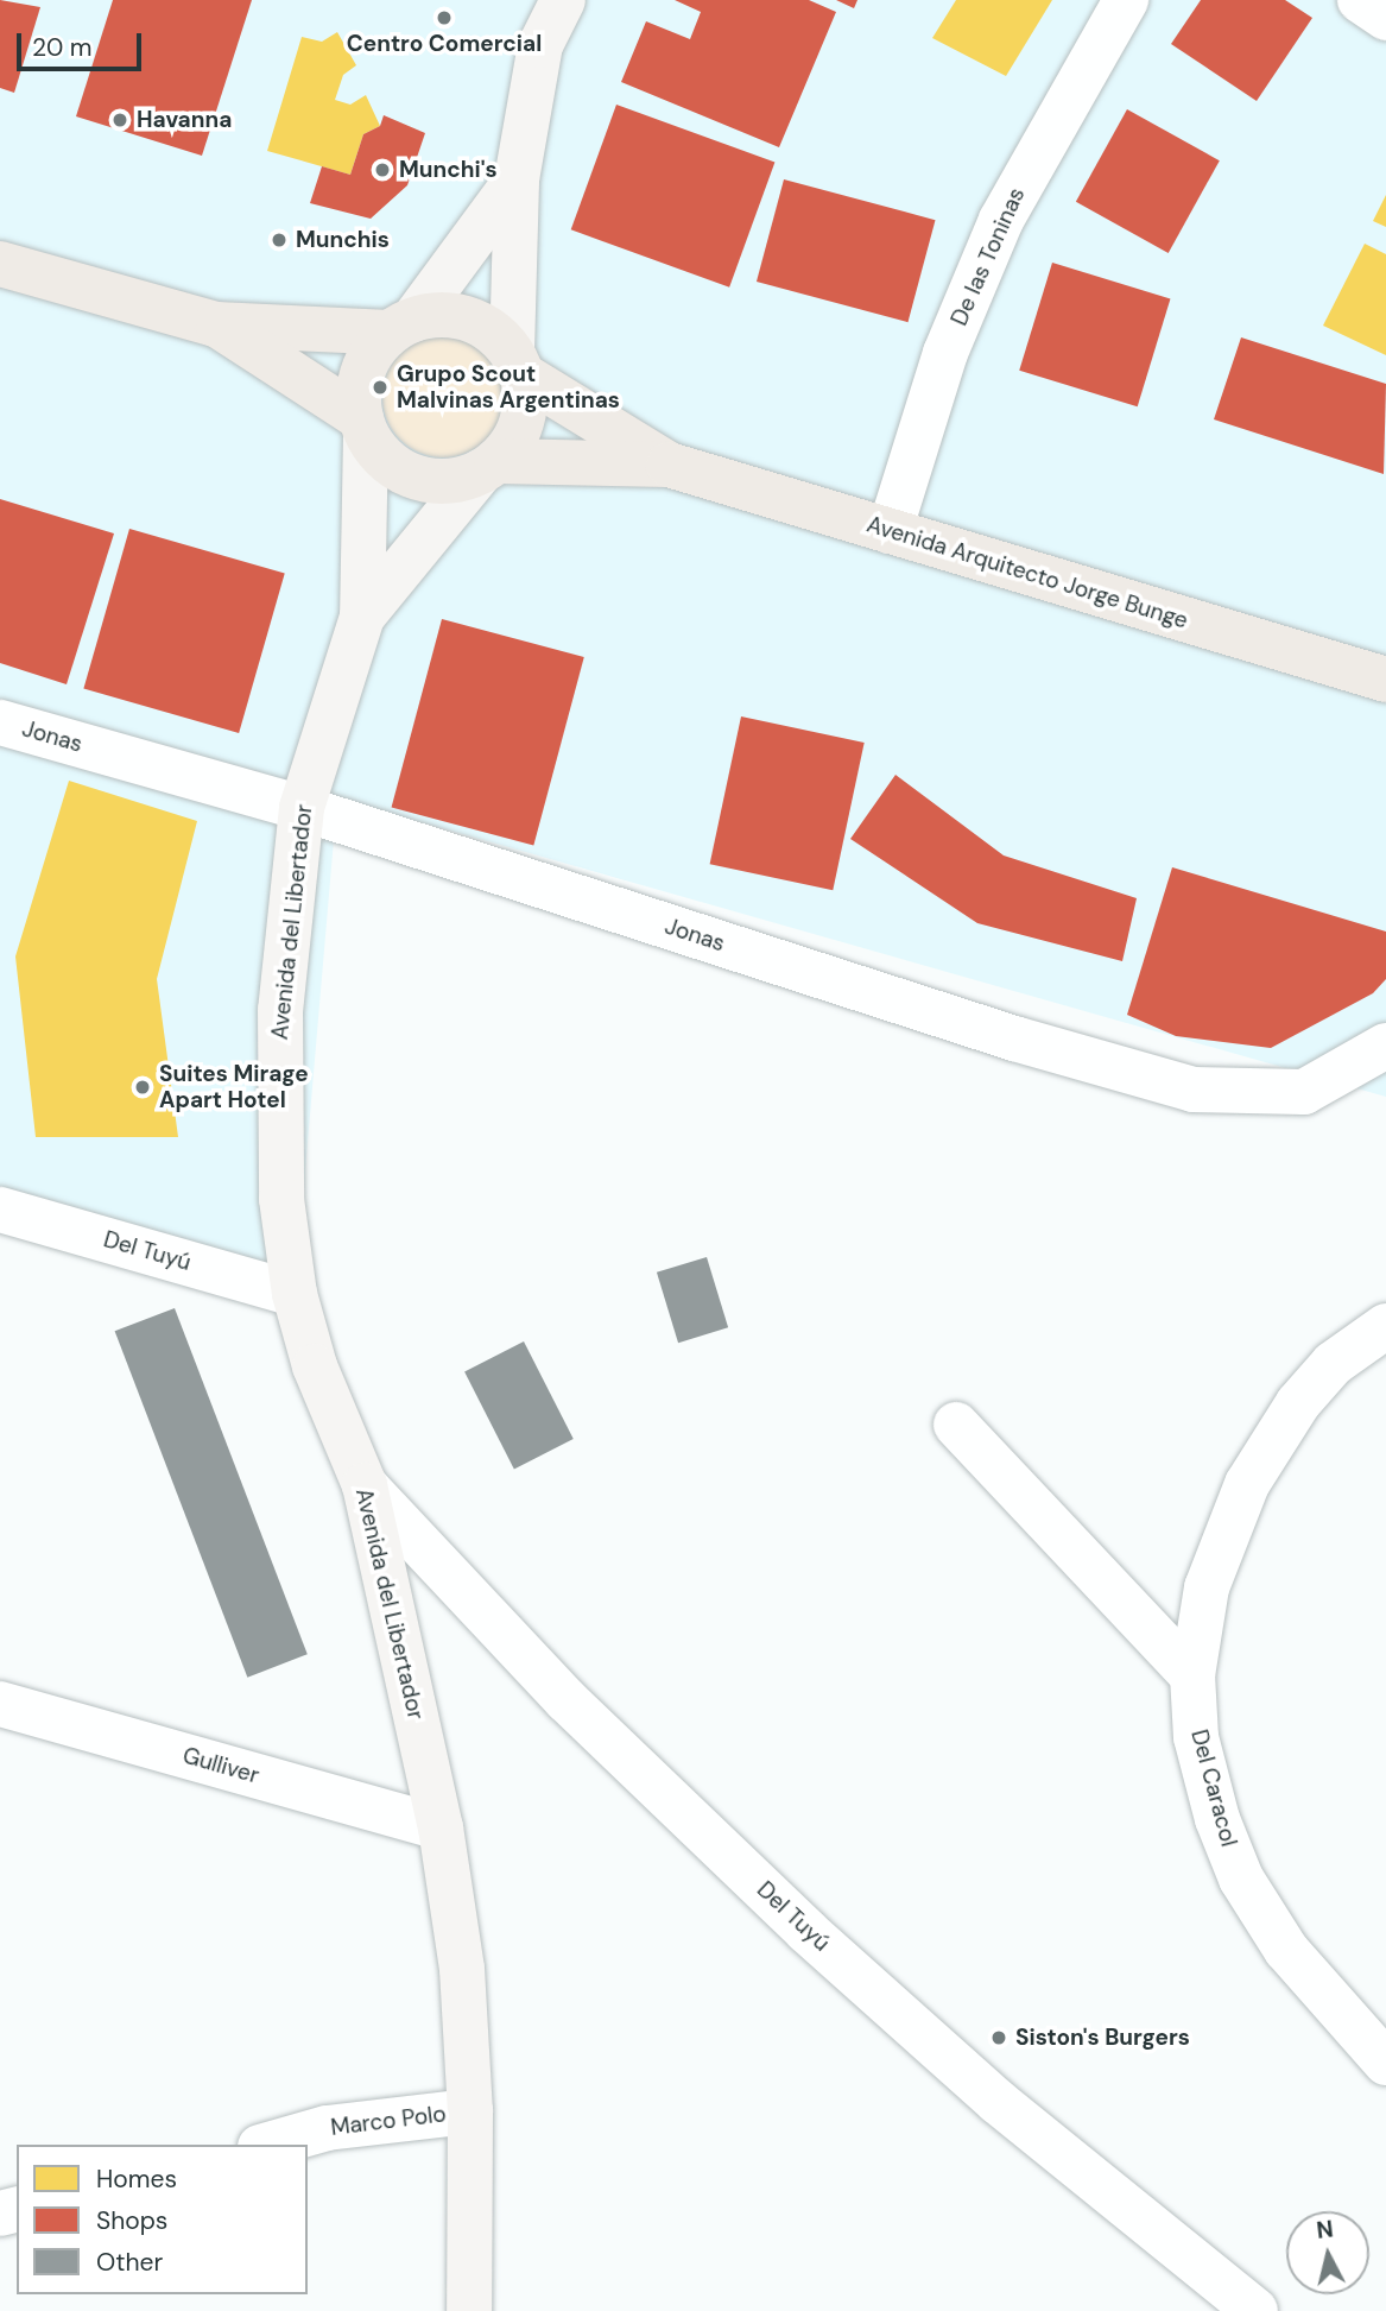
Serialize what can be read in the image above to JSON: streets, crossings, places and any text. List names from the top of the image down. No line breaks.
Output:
{"streets":{"main road":["Avenida Arquitecto Jorge Bunge","Avenida del Libertador"],"street":["De las Toninas","Jonas","Del Tuyú","Gulliver","Del Caracol","Marco Polo"]},"crossings":[["De las Toninas","Avenida Arquitecto Jorge Bunge"],["Avenida Arquitecto Jorge Bunge","Avenida del Libertador"],["Jonas","Avenida del Libertador"],["Avenida del Libertador","Del Tuyú"],["Avenida del Libertador","Gulliver"],["Avenida del Libertador","Marco Polo"]],"places":["Centro Comercial","Havanna","Munchi's","Munchis","Grupo Scout Malvinas Argentinas","Suites Mirage Apart Hotel","Siston's Burgers"],"legend":["Homes","Shops","Other"],"scale_bar":"20 m","north":"top"}
